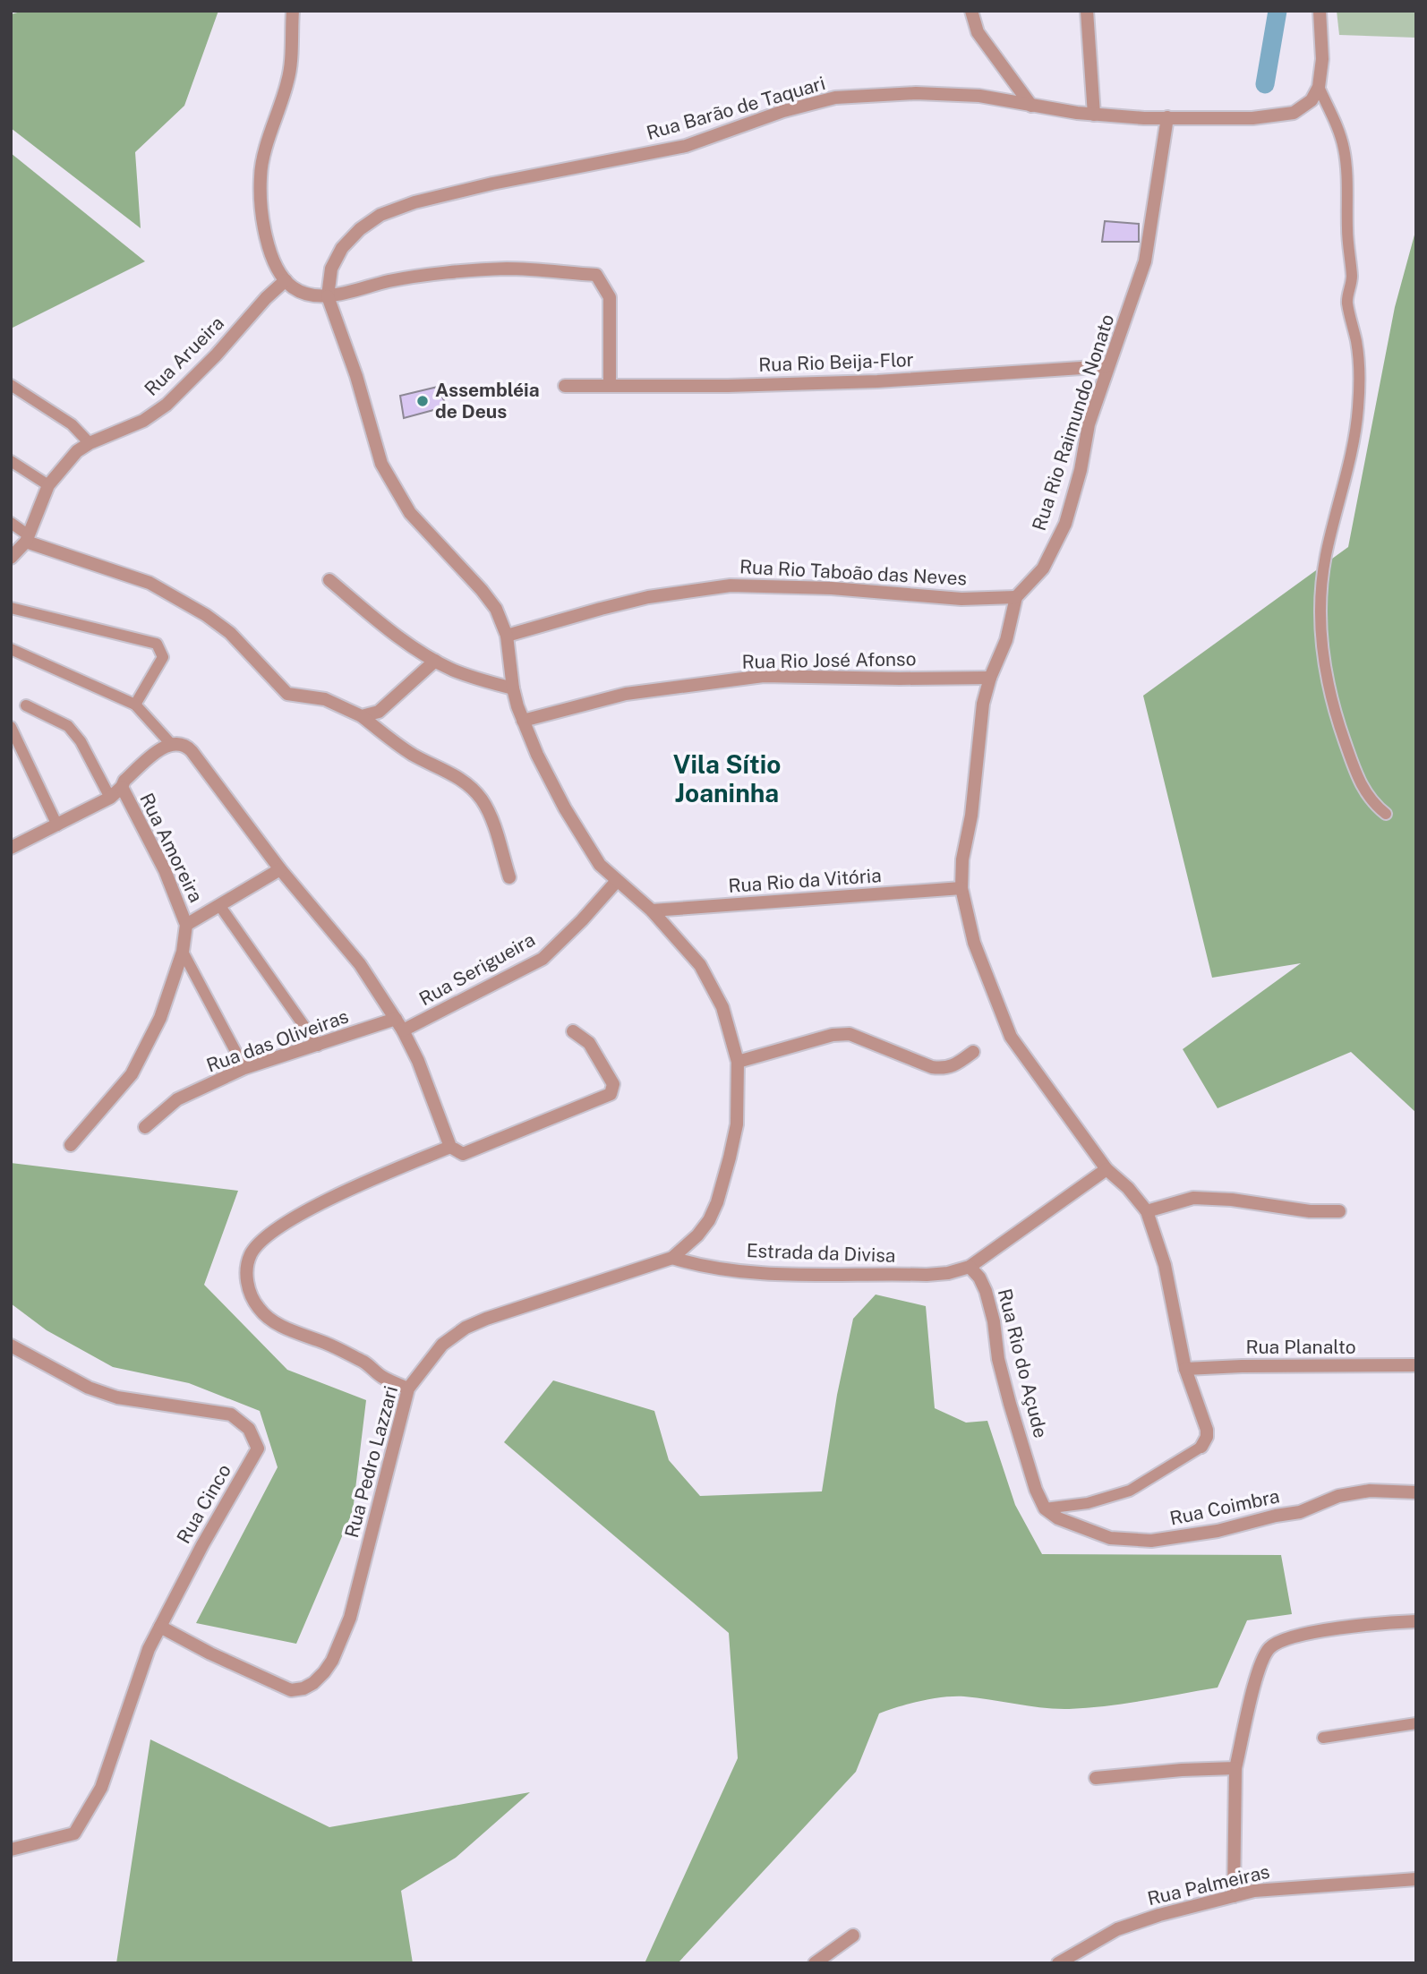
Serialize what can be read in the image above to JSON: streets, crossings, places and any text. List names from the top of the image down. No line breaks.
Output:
{"streets":{"street":["Rua Barão de Taquari","Rua Arueira","Rua Rio Beija-Flor","Rua Rio Raimundo Nonato","Rua Rio Taboão das Neves","Rua Rio José Afonso","Rua Amoreira","Rua Rio da Vitória","Rua Serigueira","Rua das Oliveiras","Estrada da Divisa","Rua Planalto","Rua Rio do Açude","Rua Pedro Lazzari","Rua Cinco","Rua Coimbra","Rua Palmeiras"]},"crossings":[["Rua Barão de Taquari","Rua Rio Raimundo Nonato"],["Rua Rio Beija-Flor","Rua Rio Raimundo Nonato"],["Rua Rio Raimundo Nonato","Rua Rio Taboão das Neves"],["Estrada da Divisa","Rua Rio do Açude"],["Estrada da Divisa","Rua Pedro Lazzari"],["Rua Rio do Açude","Rua Coimbra"],["Rua Pedro Lazzari","Rua Cinco"]],"districts":["Vila Sítio Joaninha"],"places":["Assembléia de Deus"]}
